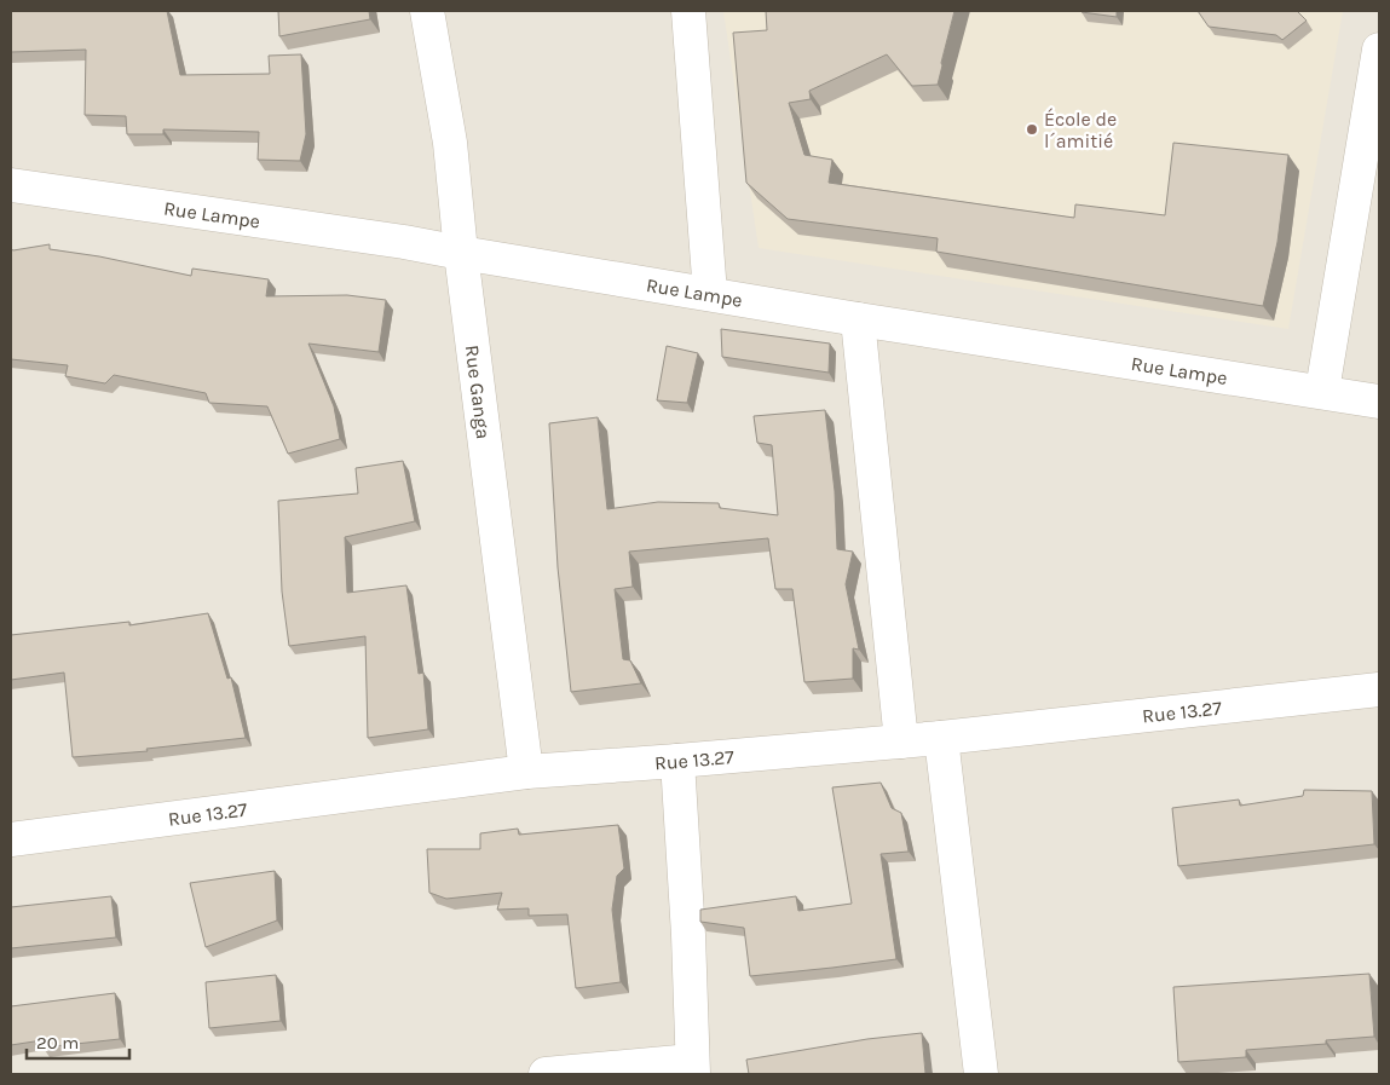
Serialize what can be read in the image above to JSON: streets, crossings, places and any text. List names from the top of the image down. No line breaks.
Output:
{"streets":{"street":["Rue Lampe","Rue Ganga","Rue 13.27"]},"crossings":[["Rue Lampe","Rue Ganga"],["Rue Ganga","Rue 13.27"]],"places":["École de l´amitié"],"scale_bar":"20 m"}
